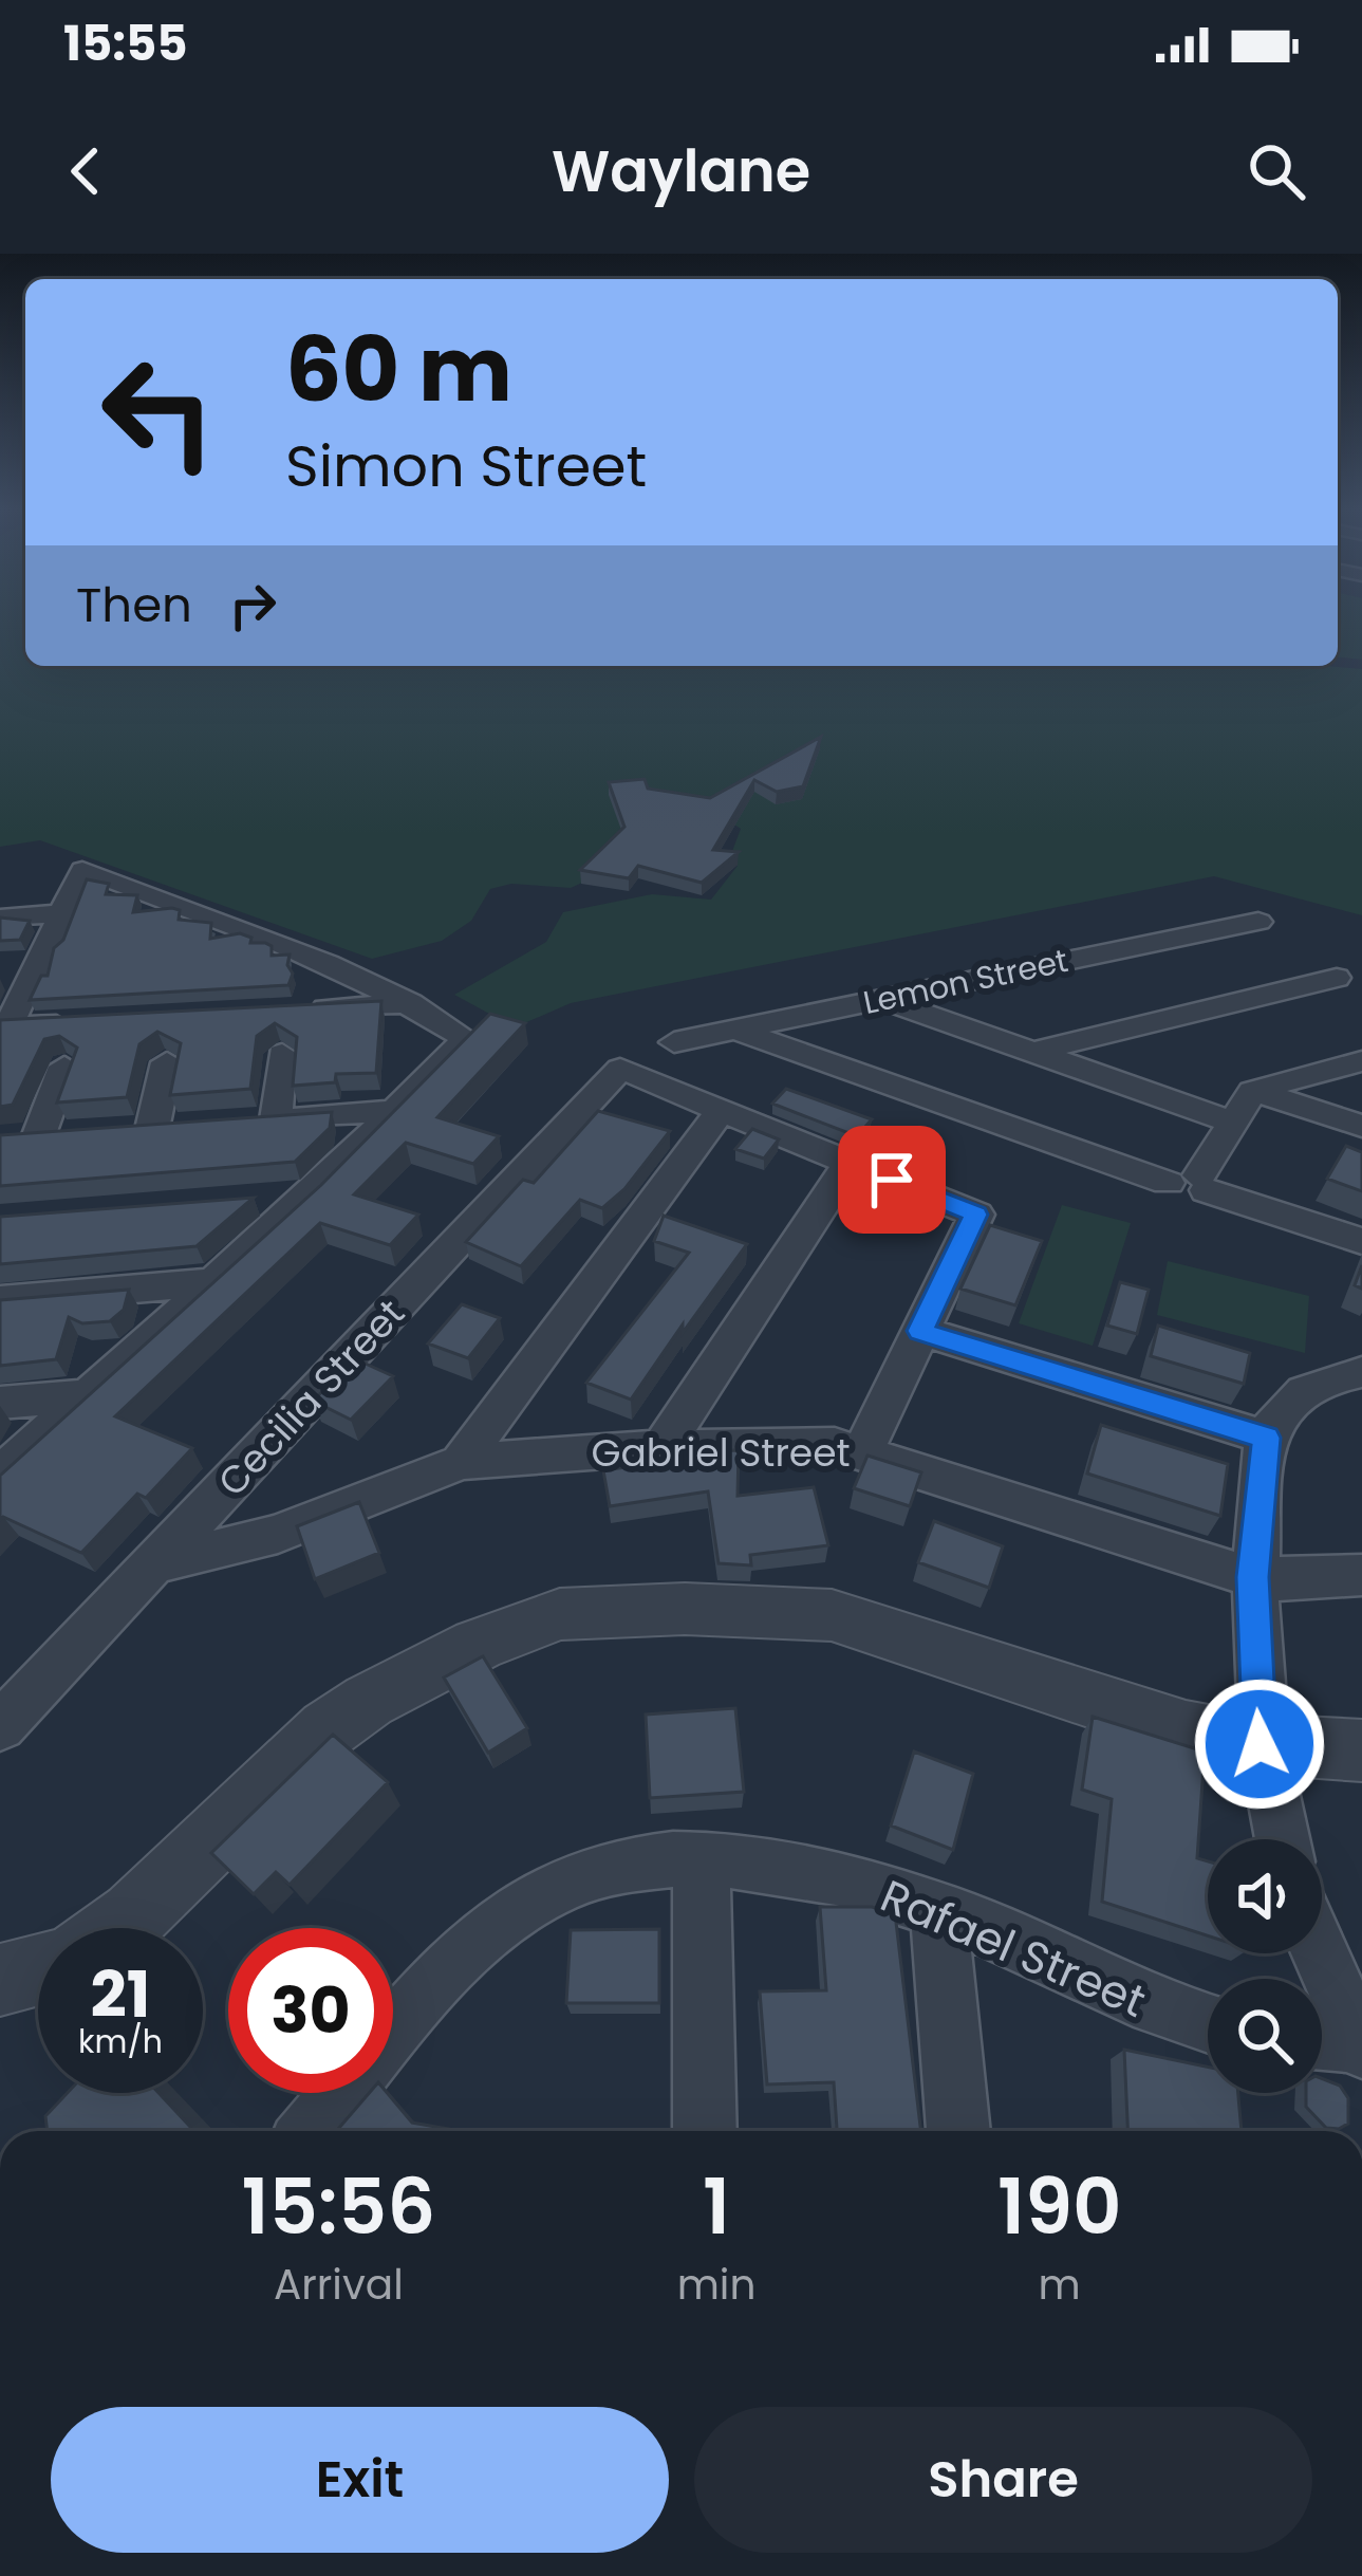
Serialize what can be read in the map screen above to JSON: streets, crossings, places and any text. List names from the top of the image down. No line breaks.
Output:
{"streets":{"street":["Lemon Street","Cecilia Street","Gabriel Street","Rafael Street"]},"crossings":[["Cecilia Street","Gabriel Street"]],"page":{"status":"15:55","header":"Waylane","turn":["60 m","Simon Street"],"then":"Then","speed":"21 km/h","limit":"30","eta":["15:56","Arrival","1","min","190","m"],"buttons":["Exit","Share"]}}
